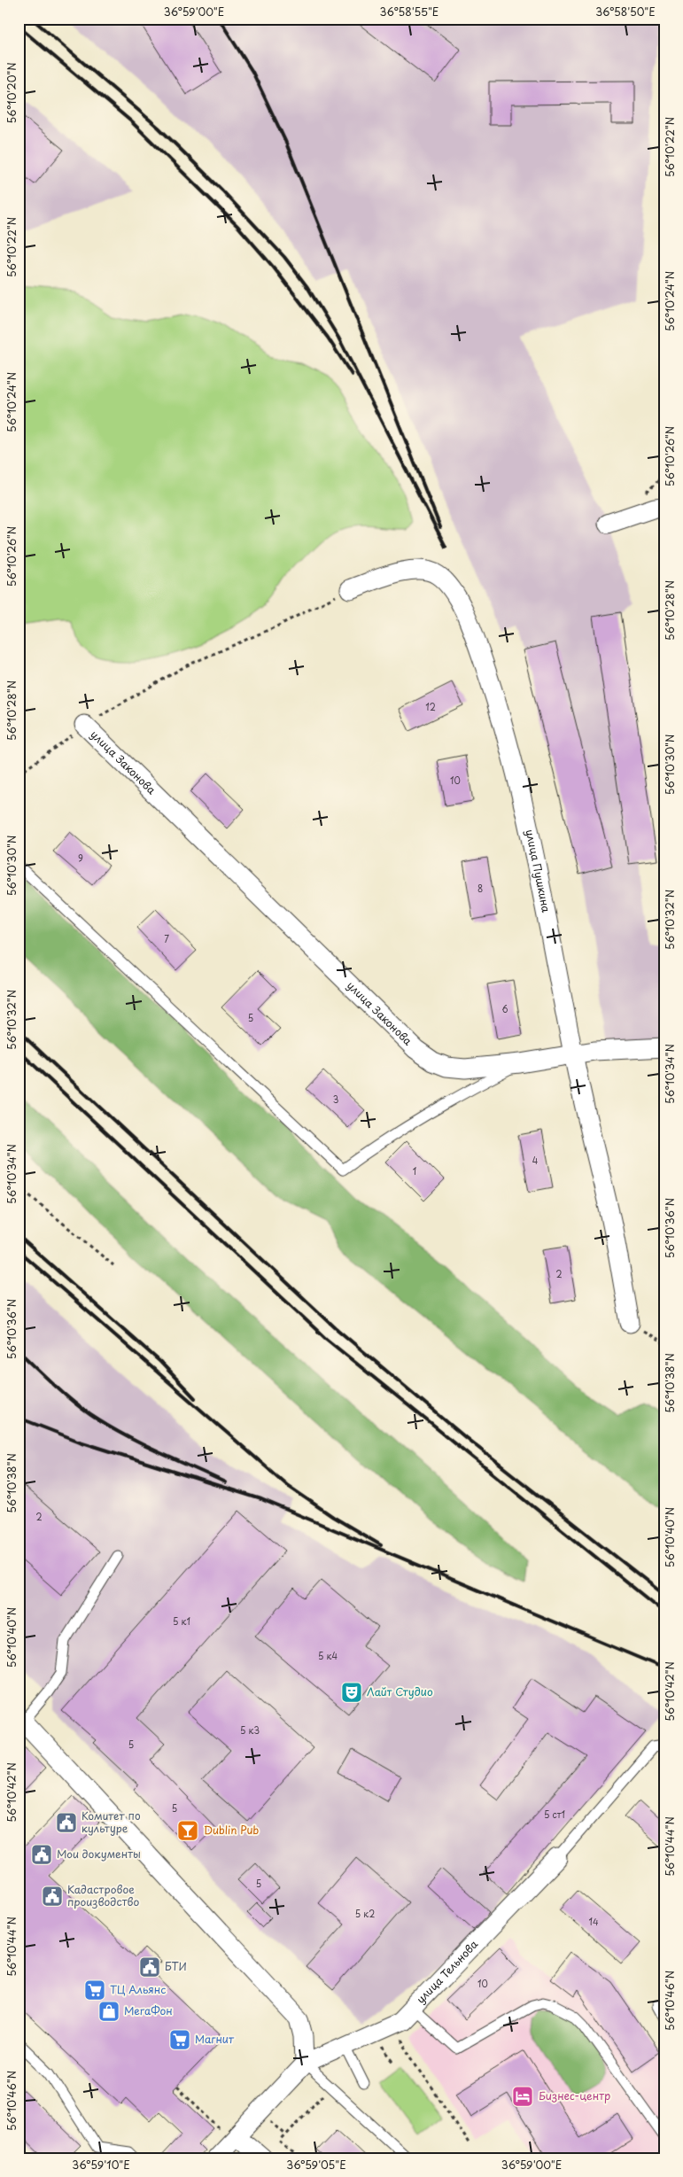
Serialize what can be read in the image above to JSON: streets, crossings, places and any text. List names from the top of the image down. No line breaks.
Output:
{"streets":{"street":["улица Законова","улица Пушкина","улица Тельнова"]},"crossings":[["улица Законова","улица Пушкина"]],"places":{"theatre":["Лайт Студио"],"public building":["Комитет по культуре","Мои документы","Кадастровое производство","БТИ"],"bar":["Dublin Pub"],"supermarket":["ТЦ Альянс","Магнит"],"shop":["МегаФон"],"hotel":["Бизнес-центр"]},"house_numbers":["12","10","9","8","7","6","5","3","4","1","2","2","5 к1","5 к4","5 к3","5","5","5 ст1","5","5 к2","14","10"],"coordinates":["36°59'00\"E","36°58'55\"E","36°58'50\"E","56°10'20\"N","56°10'22\"N","56°10'24\"N","56°10'26\"N","56°10'28\"N","56°10'30\"N","56°10'32\"N","56°10'34\"N","56°10'36\"N","56°10'38\"N","56°10'40\"N","56°10'42\"N","56°10'44\"N","56°10'46\"N","36°59'10\"E","36°59'05\"E"]}
